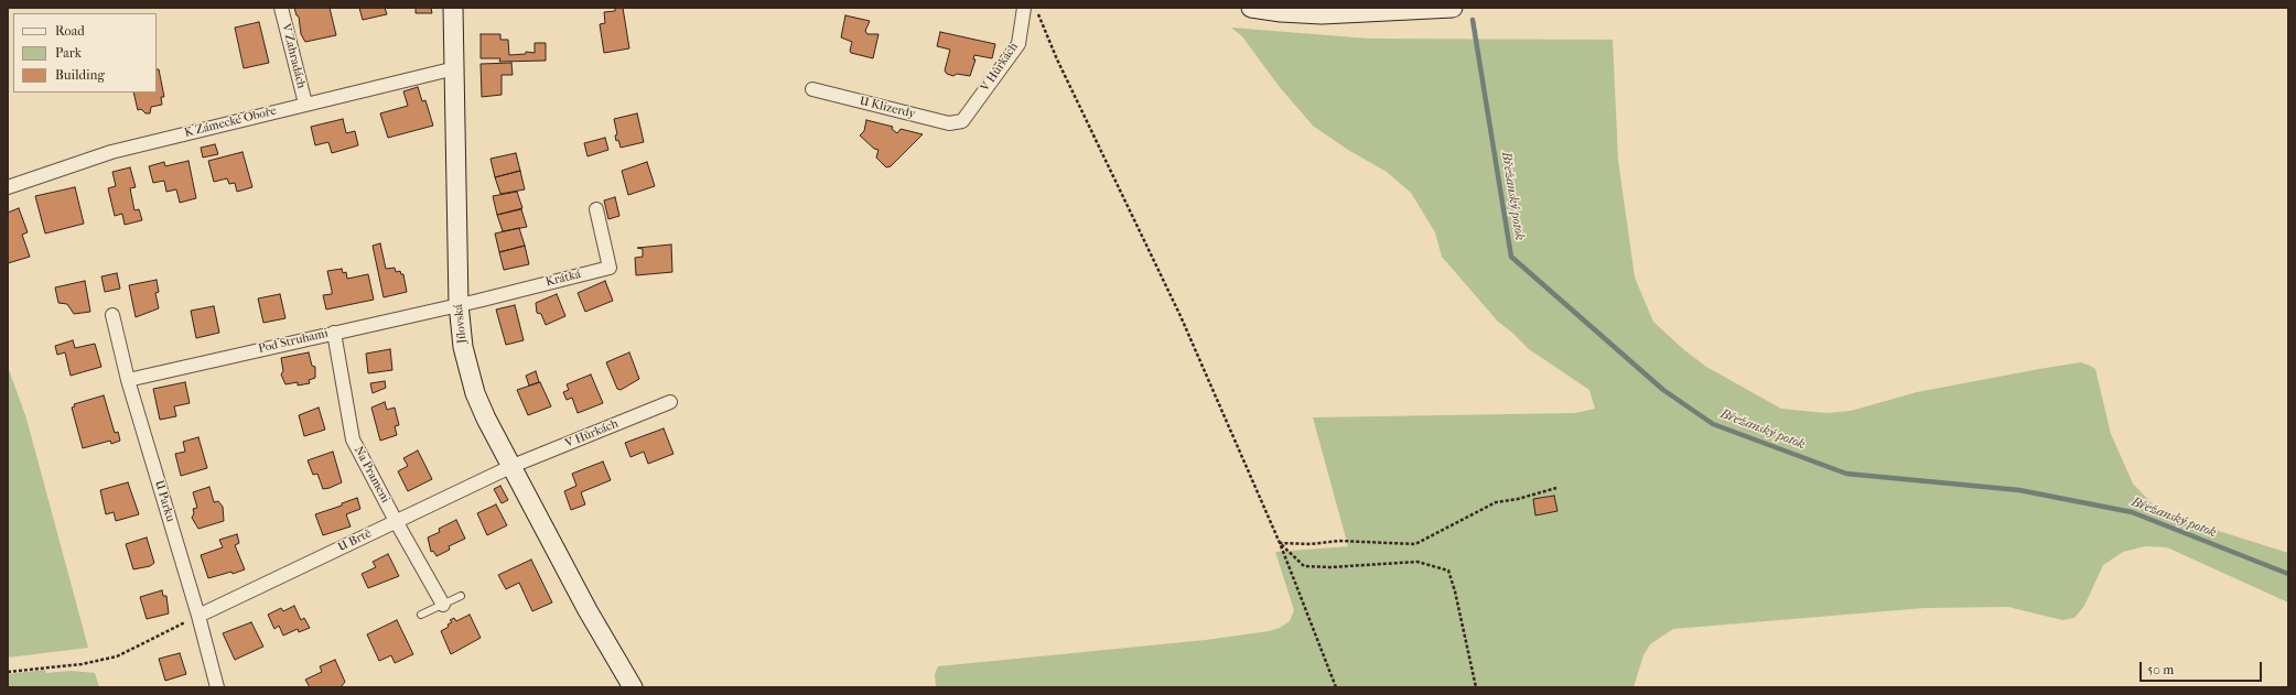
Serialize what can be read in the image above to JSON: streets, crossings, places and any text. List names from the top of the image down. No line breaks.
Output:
{"streets":{"street":["V Zahradách","V Hůrkách","U Klizerdy","K Zámecké Oboře","Krátká","Jílovská","Pod Struhami","Na Prameni","U Parku","U Brtě"]},"crossings":[["V Zahradách","K Zámecké Oboře"],["V Hůrkách","U Klizerdy"],["V Hůrkách","Jílovská"],["V Hůrkách","U Brtě"],["K Zámecké Oboře","Jílovská"],["Krátká","Jílovská"],["Krátká","Pod Struhami"],["Jílovská","Pod Struhami"],["Jílovská","U Brtě"],["Pod Struhami","Na Prameni"],["Pod Struhami","U Parku"],["Na Prameni","U Brtě"],["U Parku","U Brtě"]],"water":["Břežanský potok"],"legend":["Road","Park","Building"],"scale_bar":"50 m"}
